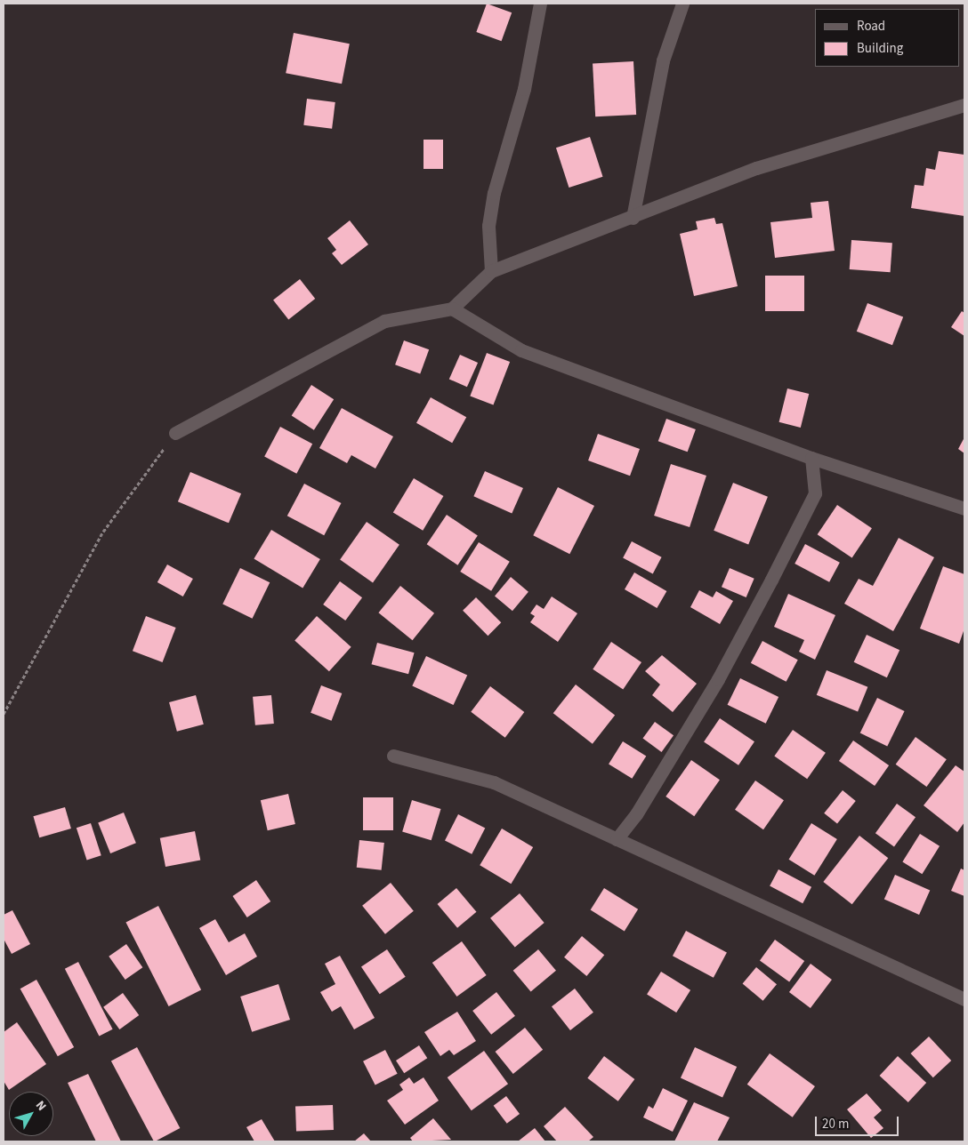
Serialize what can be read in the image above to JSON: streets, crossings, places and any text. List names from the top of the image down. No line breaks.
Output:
{"legend":["Road","Building"],"scale_bar":"20 m","north":"top right"}
